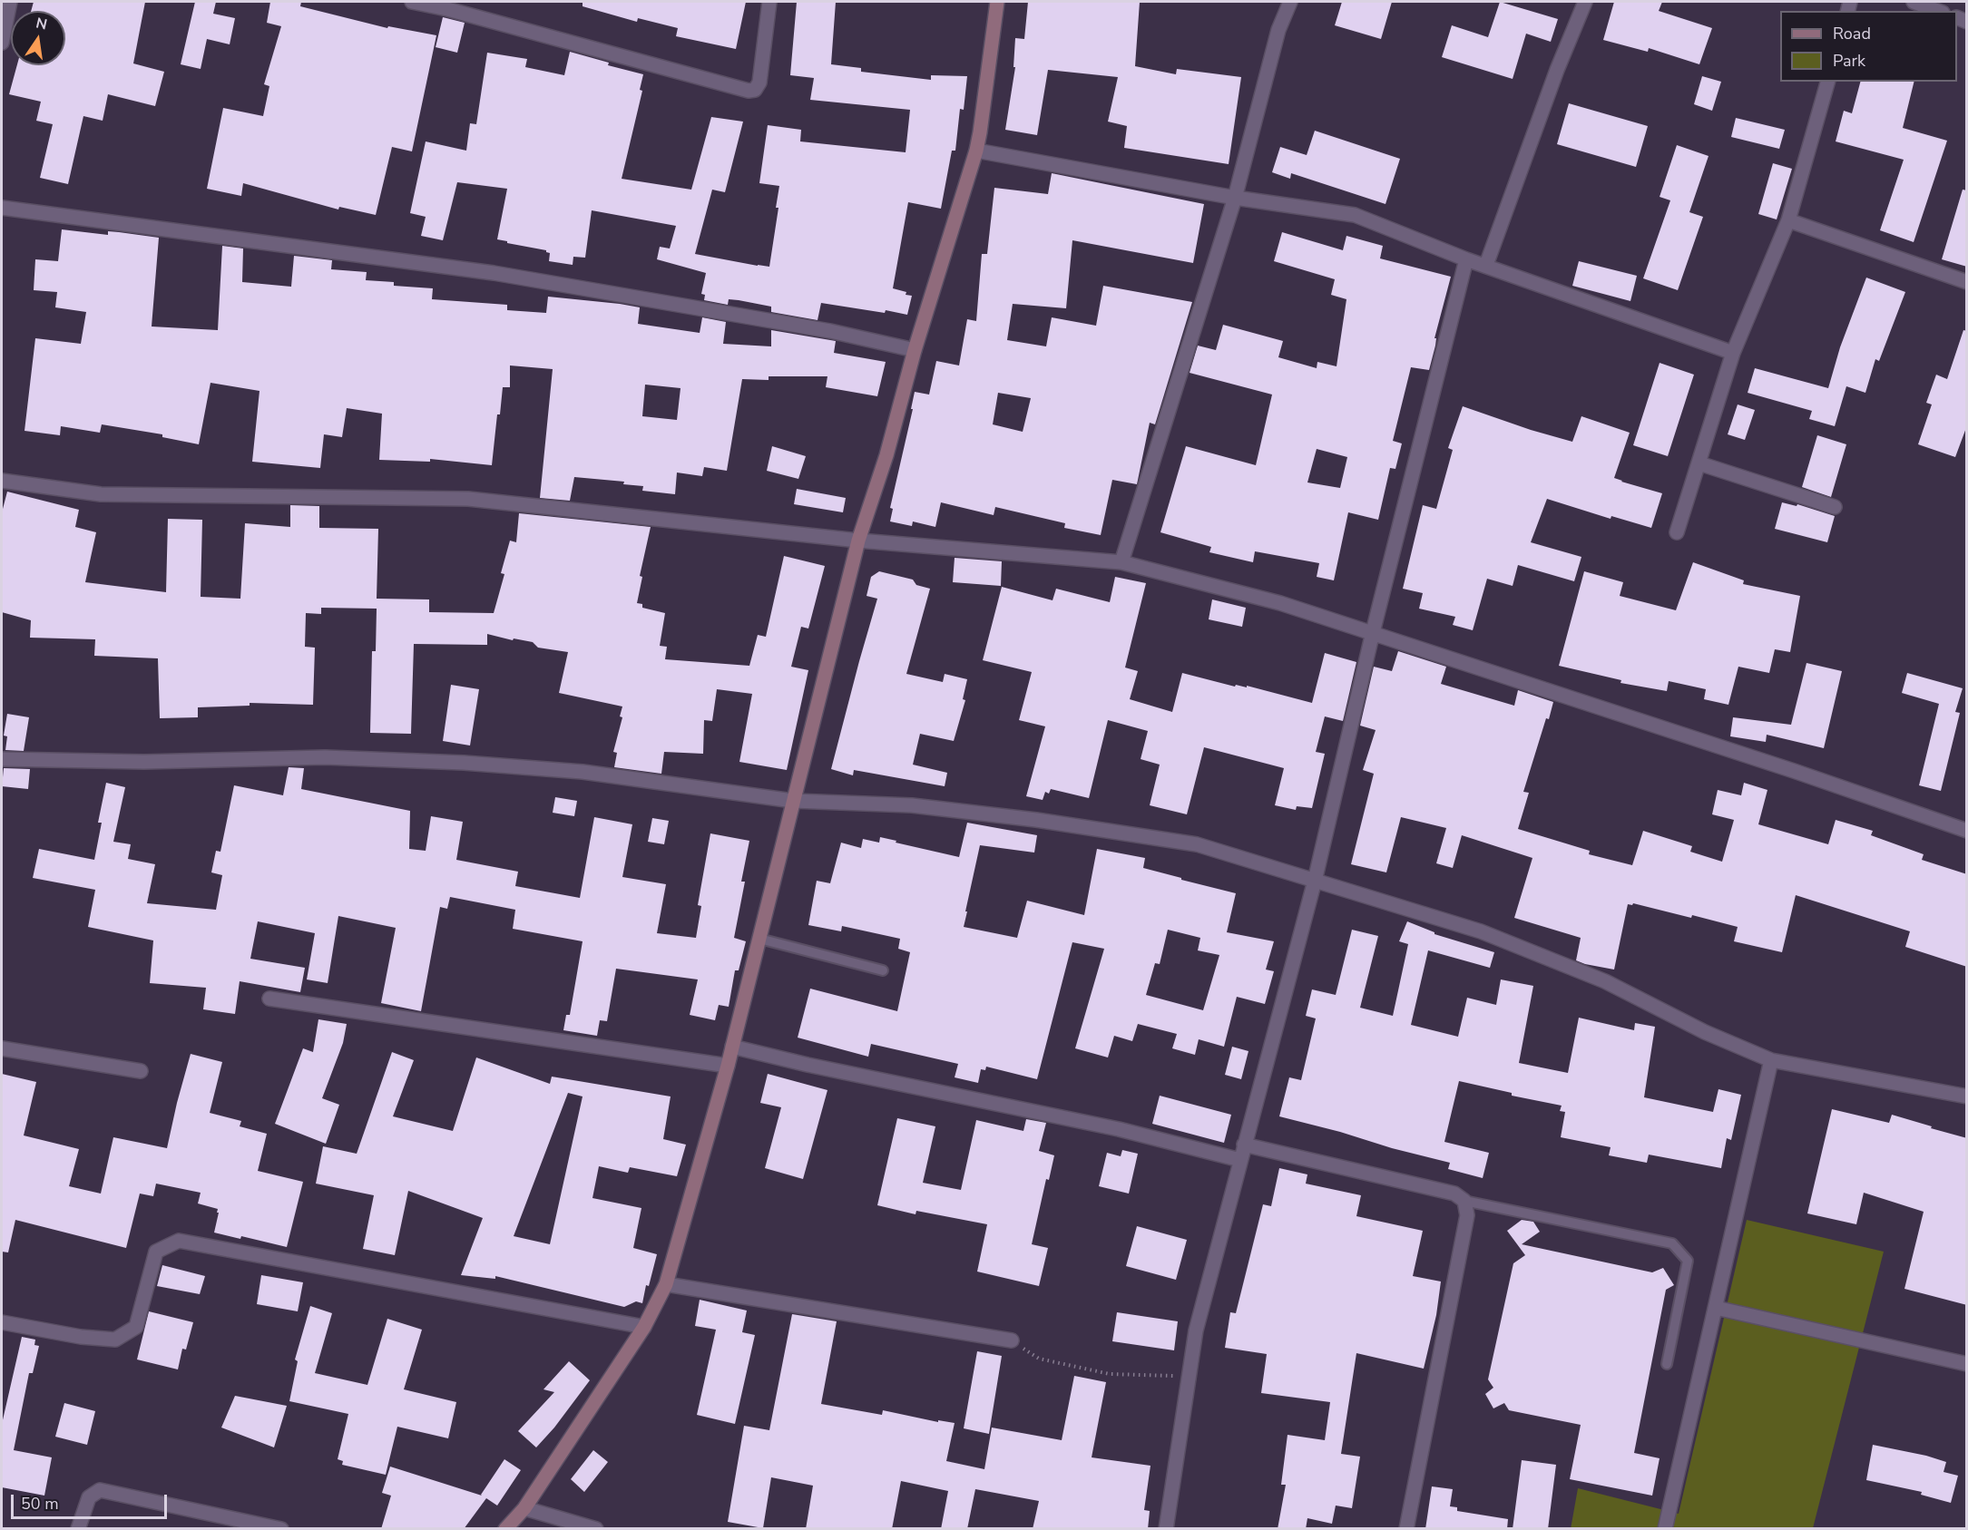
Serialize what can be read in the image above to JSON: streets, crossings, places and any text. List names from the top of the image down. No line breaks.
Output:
{"legend":["Road","Park"],"scale_bar":"50 m","north":"top"}
